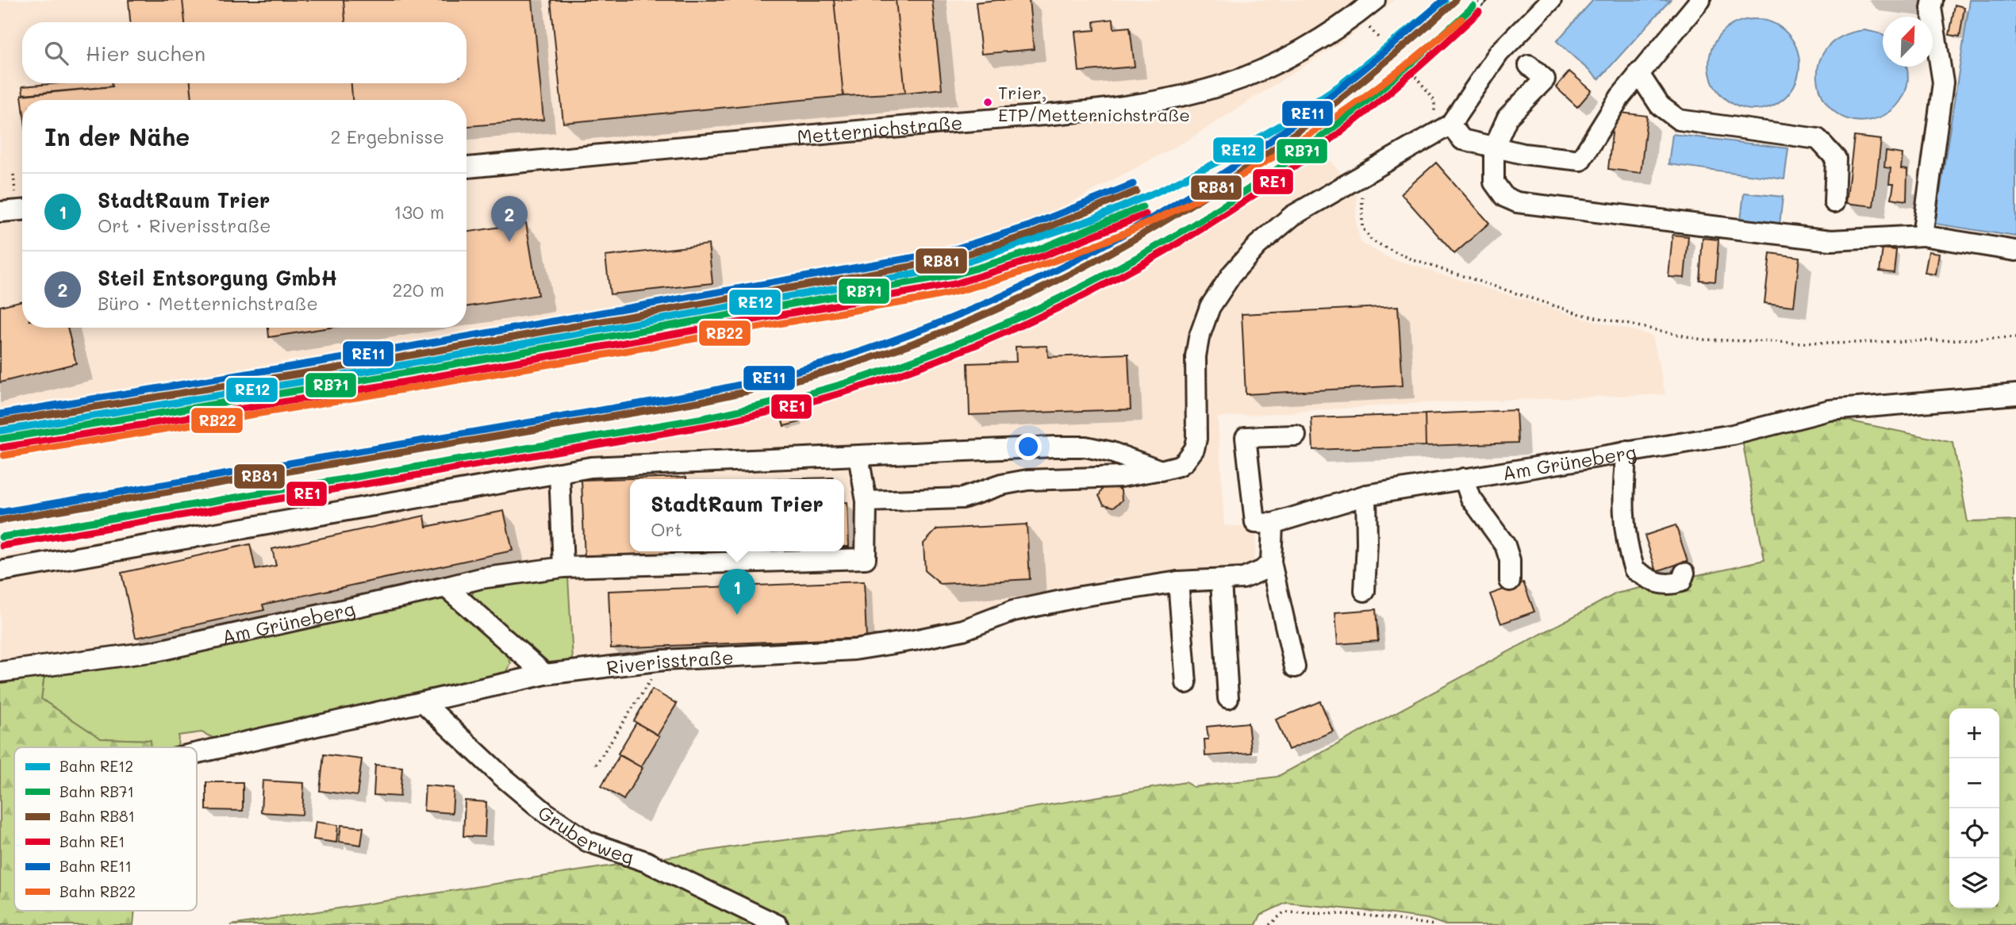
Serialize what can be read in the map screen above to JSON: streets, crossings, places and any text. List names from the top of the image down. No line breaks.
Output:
{"streets":{"street":["Metternichstraße","Am Grüneberg","Riverisstraße","Gruberweg"]},"crossings":[["Riverisstraße","Gruberweg"]],"places":["Trier, ETP/Metternichstraße"],"lines":["rail line RE12","rail line RB81","rail line RE11","rail line RB71","rail line RE1","rail line RB22"],"legend":["Bahn RE12","Bahn RB71","Bahn RB81","Bahn RE1","Bahn RE11","Bahn RB22"],"north":"top right","page":{"search":"Hier suchen","heading":["In der Nähe","2 Ergebnisse"],"list":[{"mark":"1","name":"StadtRaum Trier","note":"Ort · Riverisstraße","value":"130 m"},{"mark":"2","name":"Steil Entsorgung GmbH","note":"Büro · Metternichstraße","value":"220 m"}],"pins":["2","1"],"popup":["StadtRaum Trier","Ort"],"map_buttons":["+","−"]}}
